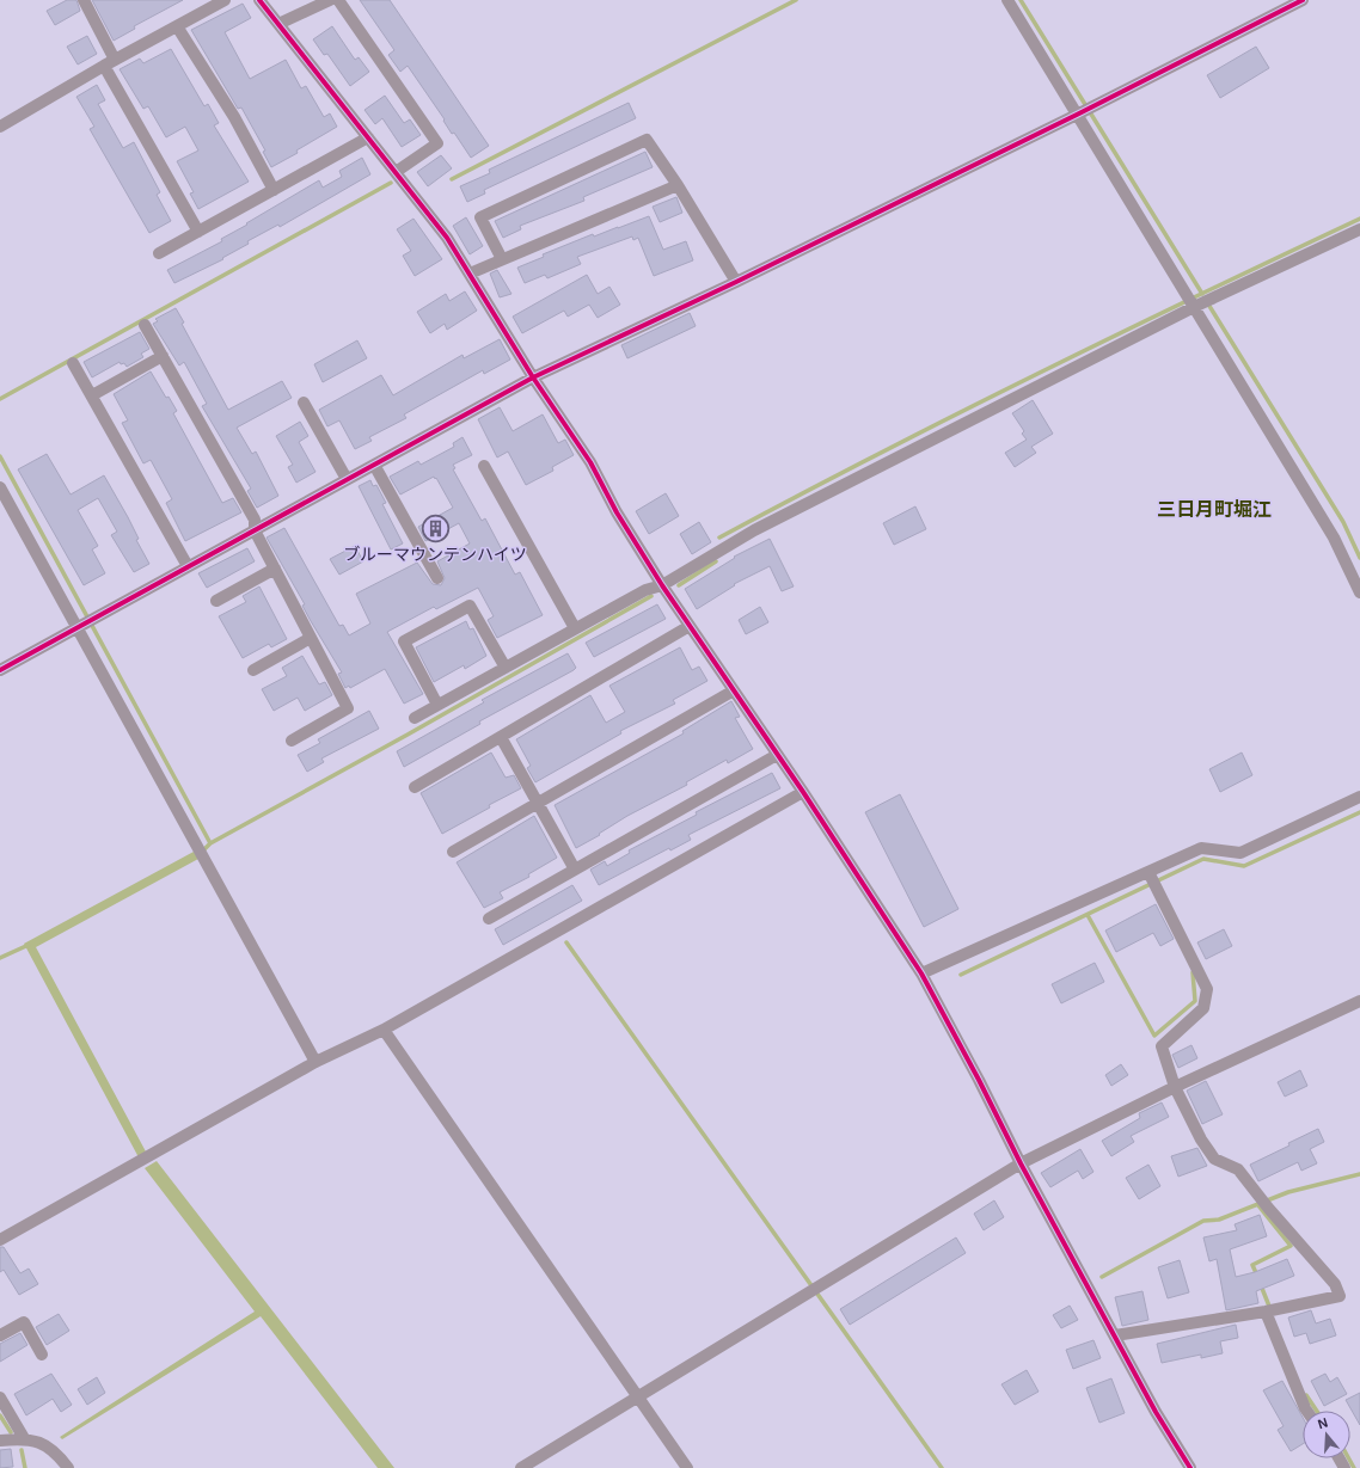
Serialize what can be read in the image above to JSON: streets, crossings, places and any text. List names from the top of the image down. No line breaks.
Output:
{"districts":["三日月町堀江"],"places":{"building":["ブルーマウンテンハイツ"]},"north":"top"}
